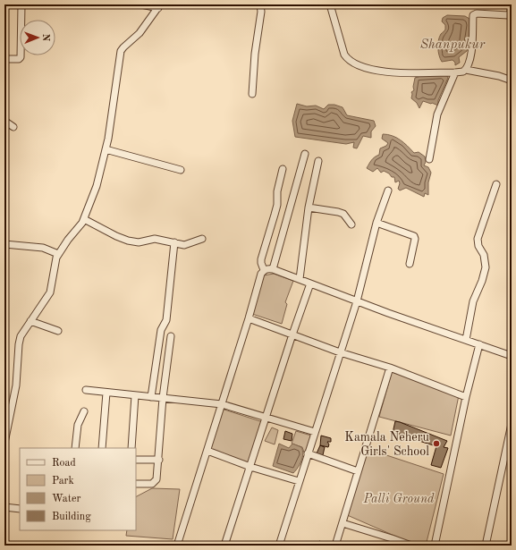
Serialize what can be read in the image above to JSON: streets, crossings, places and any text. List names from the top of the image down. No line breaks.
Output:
{"water":["Shanpukur"],"parks":["Palli Ground"],"places":["Kamala Neheru Girls' School"],"legend":["Road","Park","Water","Building"],"north":"right"}
